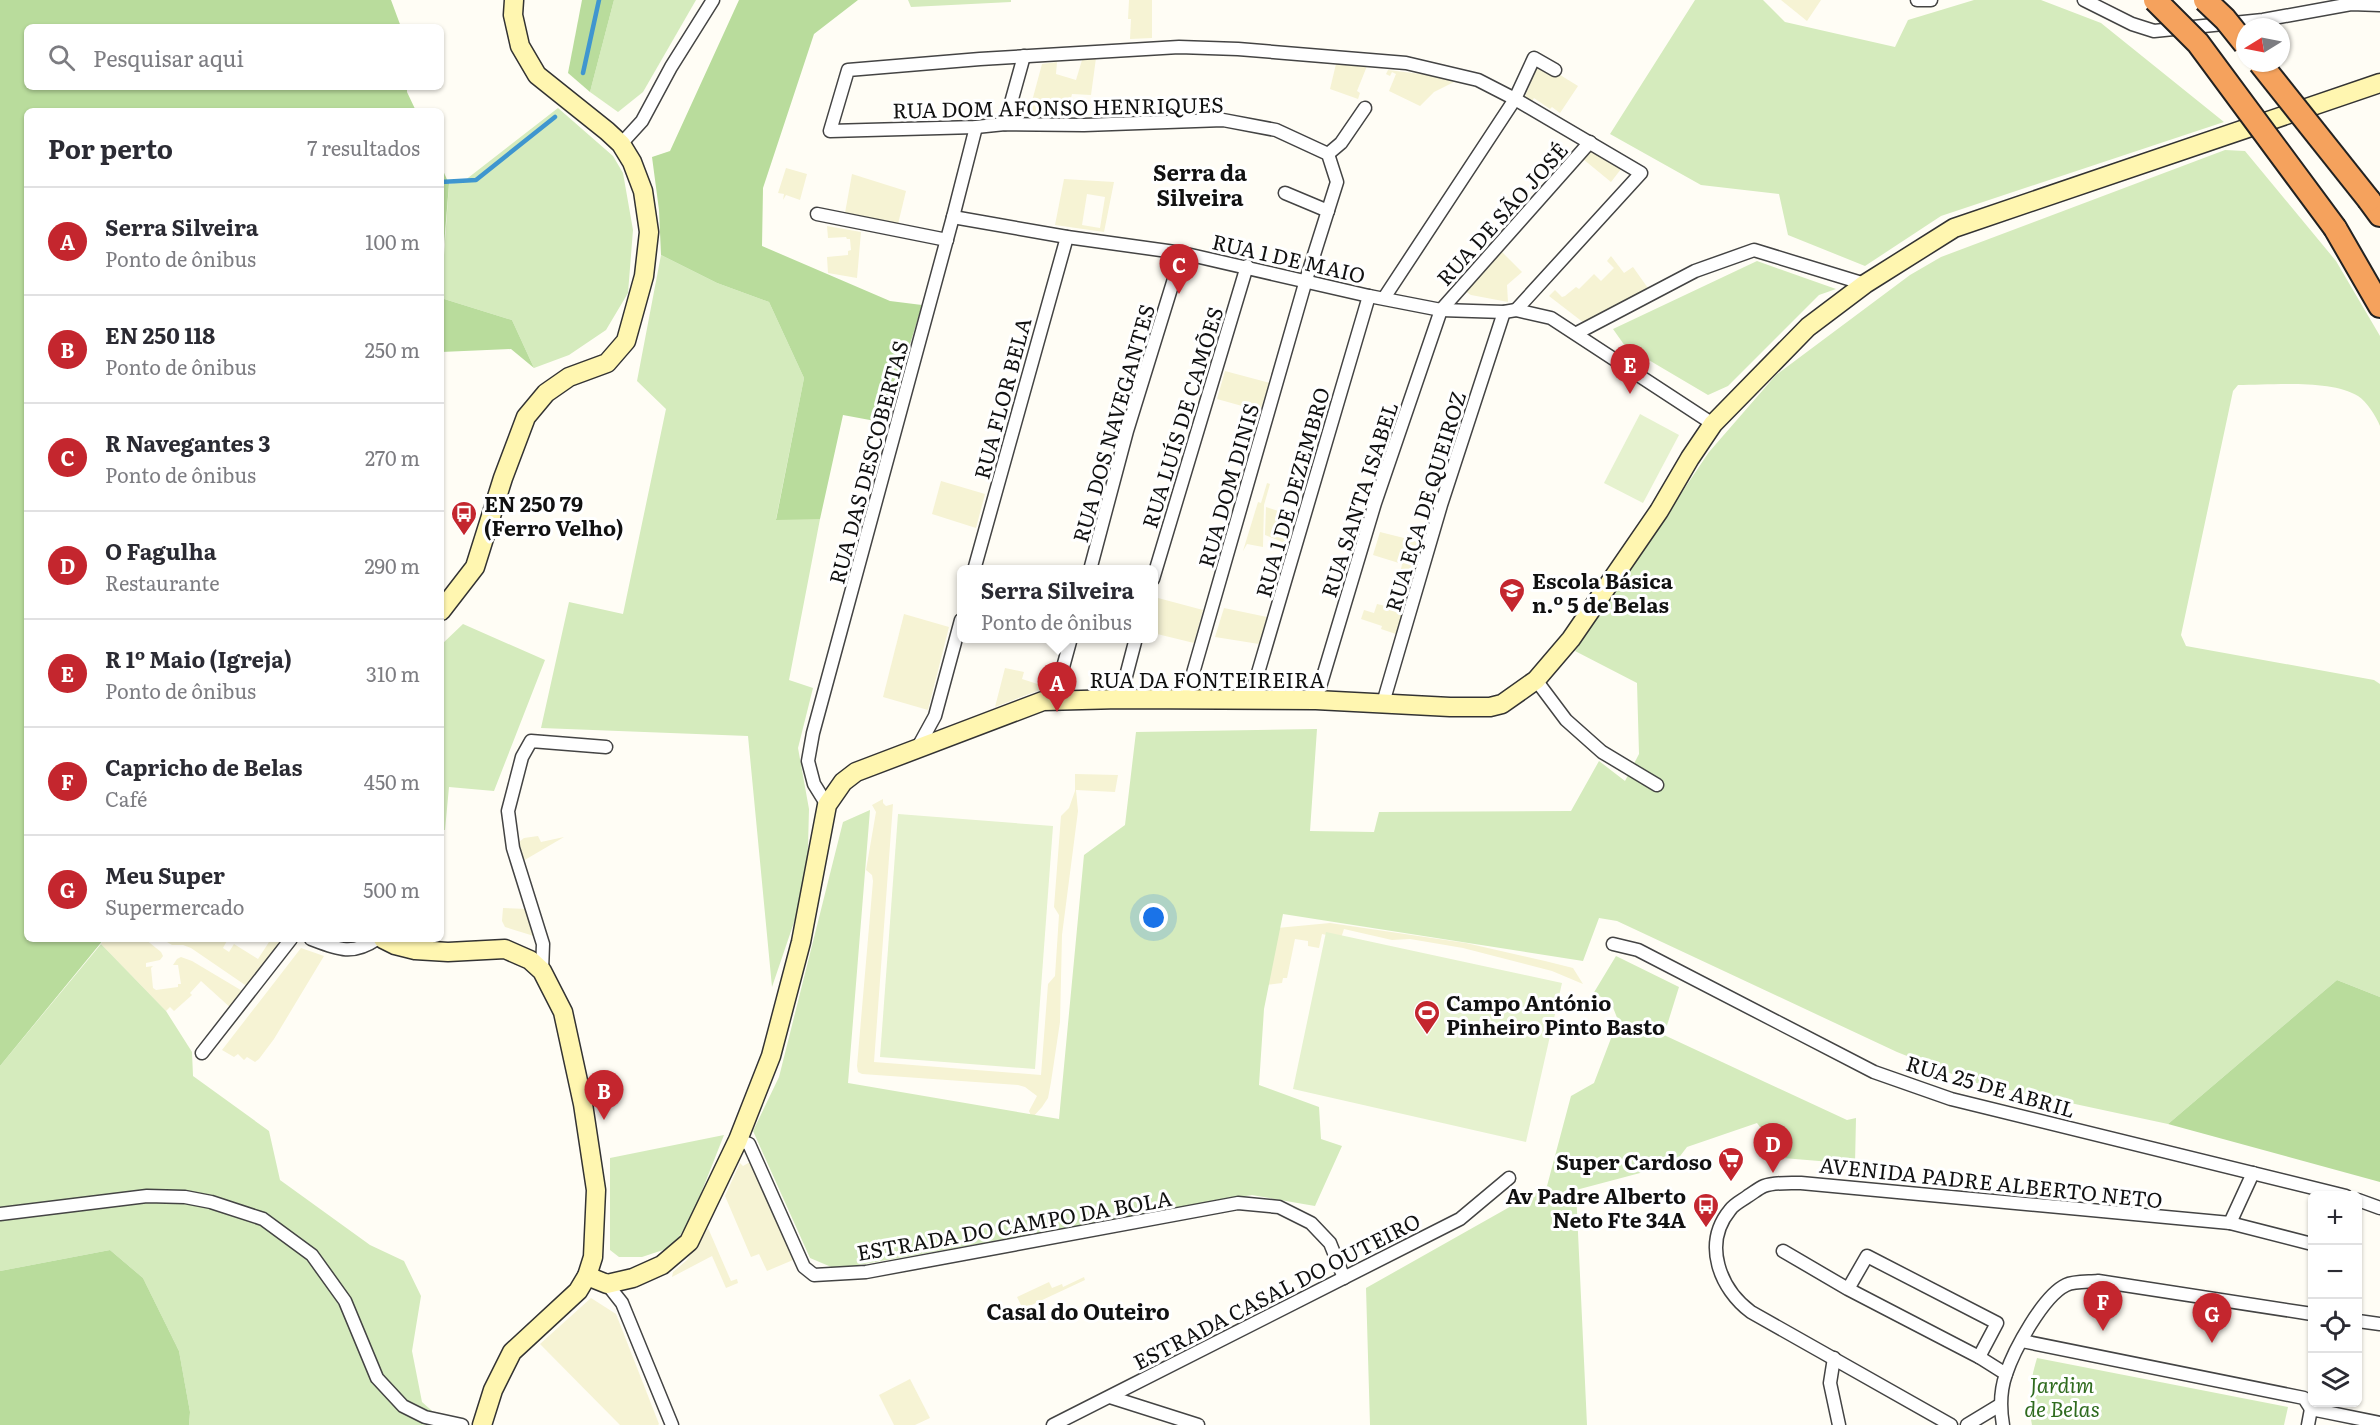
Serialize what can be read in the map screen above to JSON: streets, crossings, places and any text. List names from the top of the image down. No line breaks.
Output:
{"streets":{"street":["RUA DOM AFONSO HENRIQUES","RUA DE SÃO JOSÉ","RUA 1 DE MAIO","RUA FLOR BELA","RUA LUÍS DE CAMÕES","RUA DOS NAVEGANTES","RUA DAS DESCOBERTAS","RUA DOM DINIS","RUA 1 DE DEZEMBRO","RUA SANTA ISABEL","RUA EÇA DE QUEIROZ","RUA DA FONTEIREIRA","RUA 25 DE ABRIL","AVENIDA PADRE ALBERTO NETO","ESTRADA DO CAMPO DA BOLA","ESTRADA CASAL DO OUTEIRO"]},"crossings":[["RUA DOM AFONSO HENRIQUES","RUA DAS DESCOBERTAS"],["RUA DE SÃO JOSÉ","RUA 1 DE MAIO"],["RUA DE SÃO JOSÉ","RUA SANTA ISABEL"],["RUA 1 DE MAIO","RUA FLOR BELA"],["RUA 1 DE MAIO","RUA LUÍS DE CAMÕES"],["RUA 1 DE MAIO","RUA DOS NAVEGANTES"],["RUA 1 DE MAIO","RUA DAS DESCOBERTAS"],["RUA 1 DE MAIO","RUA DOM DINIS"],["RUA 1 DE MAIO","RUA 1 DE DEZEMBRO"],["RUA 1 DE MAIO","RUA SANTA ISABEL"],["RUA 1 DE MAIO","RUA EÇA DE QUEIROZ"],["RUA 1 DE MAIO","RUA DA FONTEIREIRA"],["RUA DAS DESCOBERTAS","RUA DA FONTEIREIRA"],["RUA DOM DINIS","RUA DA FONTEIREIRA"],["RUA 1 DE DEZEMBRO","RUA DA FONTEIREIRA"],["RUA SANTA ISABEL","RUA DA FONTEIREIRA"],["RUA EÇA DE QUEIROZ","RUA DA FONTEIREIRA"],["RUA DA FONTEIREIRA","ESTRADA DO CAMPO DA BOLA"],["ESTRADA DO CAMPO DA BOLA","ESTRADA CASAL DO OUTEIRO"]],"districts":["Serra da Silveira","Casal do Outeiro"],"parks":["Jardim de Belas"],"places":{"bus stop":["EN 250 79 (Ferro Velho)","Av Padre Alberto Neto Fte 34A"],"school or university":["Escola Básica n.º 5 de Belas"],"sports":["Campo António Pinheiro Pinto Basto"],"supermarket":["Super Cardoso"]},"north":"left","page":{"search":"Pesquisar aqui","heading":["Por perto","7 resultados"],"list":[{"mark":"A","name":"Serra Silveira","note":"Ponto de ônibus","value":"100 m"},{"mark":"B","name":"EN 250 118","note":"Ponto de ônibus","value":"250 m"},{"mark":"C","name":"R Navegantes 3","note":"Ponto de ônibus","value":"270 m"},{"mark":"D","name":"O Fagulha","note":"Restaurante","value":"290 m"},{"mark":"E","name":"R 1º Maio (Igreja)","note":"Ponto de ônibus","value":"310 m"},{"mark":"F","name":"Capricho de Belas","note":"Café","value":"450 m"},{"mark":"G","name":"Meu Super","note":"Supermercado","value":"500 m"}],"pins":["C","E","A","B","D","F","G"],"popup":["Serra Silveira","Ponto de ônibus"],"map_buttons":["+","−"]}}
